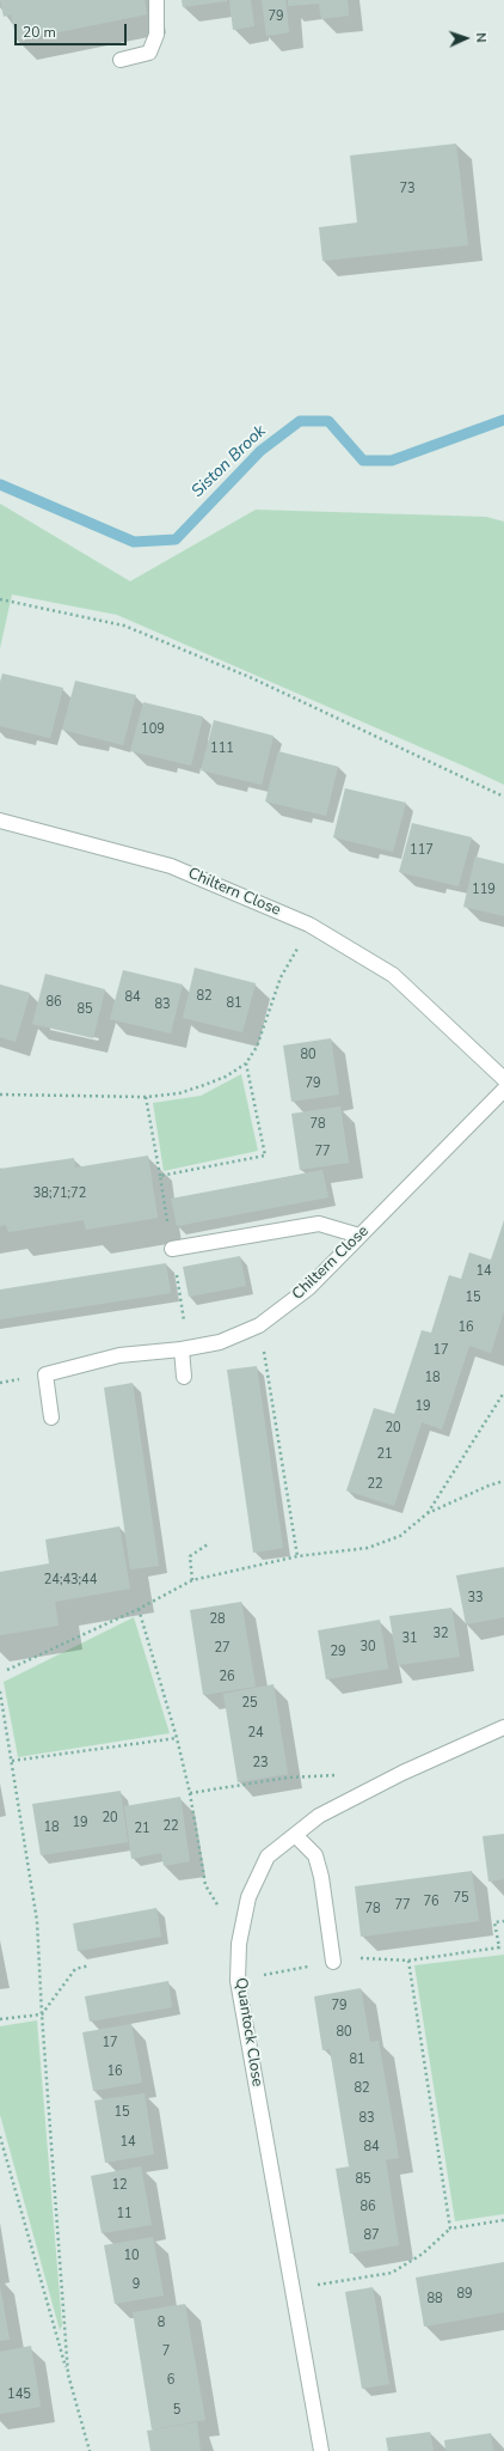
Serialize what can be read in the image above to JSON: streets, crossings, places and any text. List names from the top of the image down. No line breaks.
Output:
{"streets":{"street":["Chiltern Close","Quantock Close"]},"water":["Siston Brook"],"house_numbers":["79","73","109","111","117","119","82","84","86","81","83","85","80","79","78","77","38;71;72","14","15","16","17","18","19","20","21","22","24;43;44","33","28","32","31","30","27","29","26","25","24","23","20","19","22","18","21","75","76","77","78","79","80","17","81","16","82","15","83","14","84","85","12","86","11","87","10","9","89","88","8","7","6","145","5"],"scale_bar":"20 m","north":"right"}
